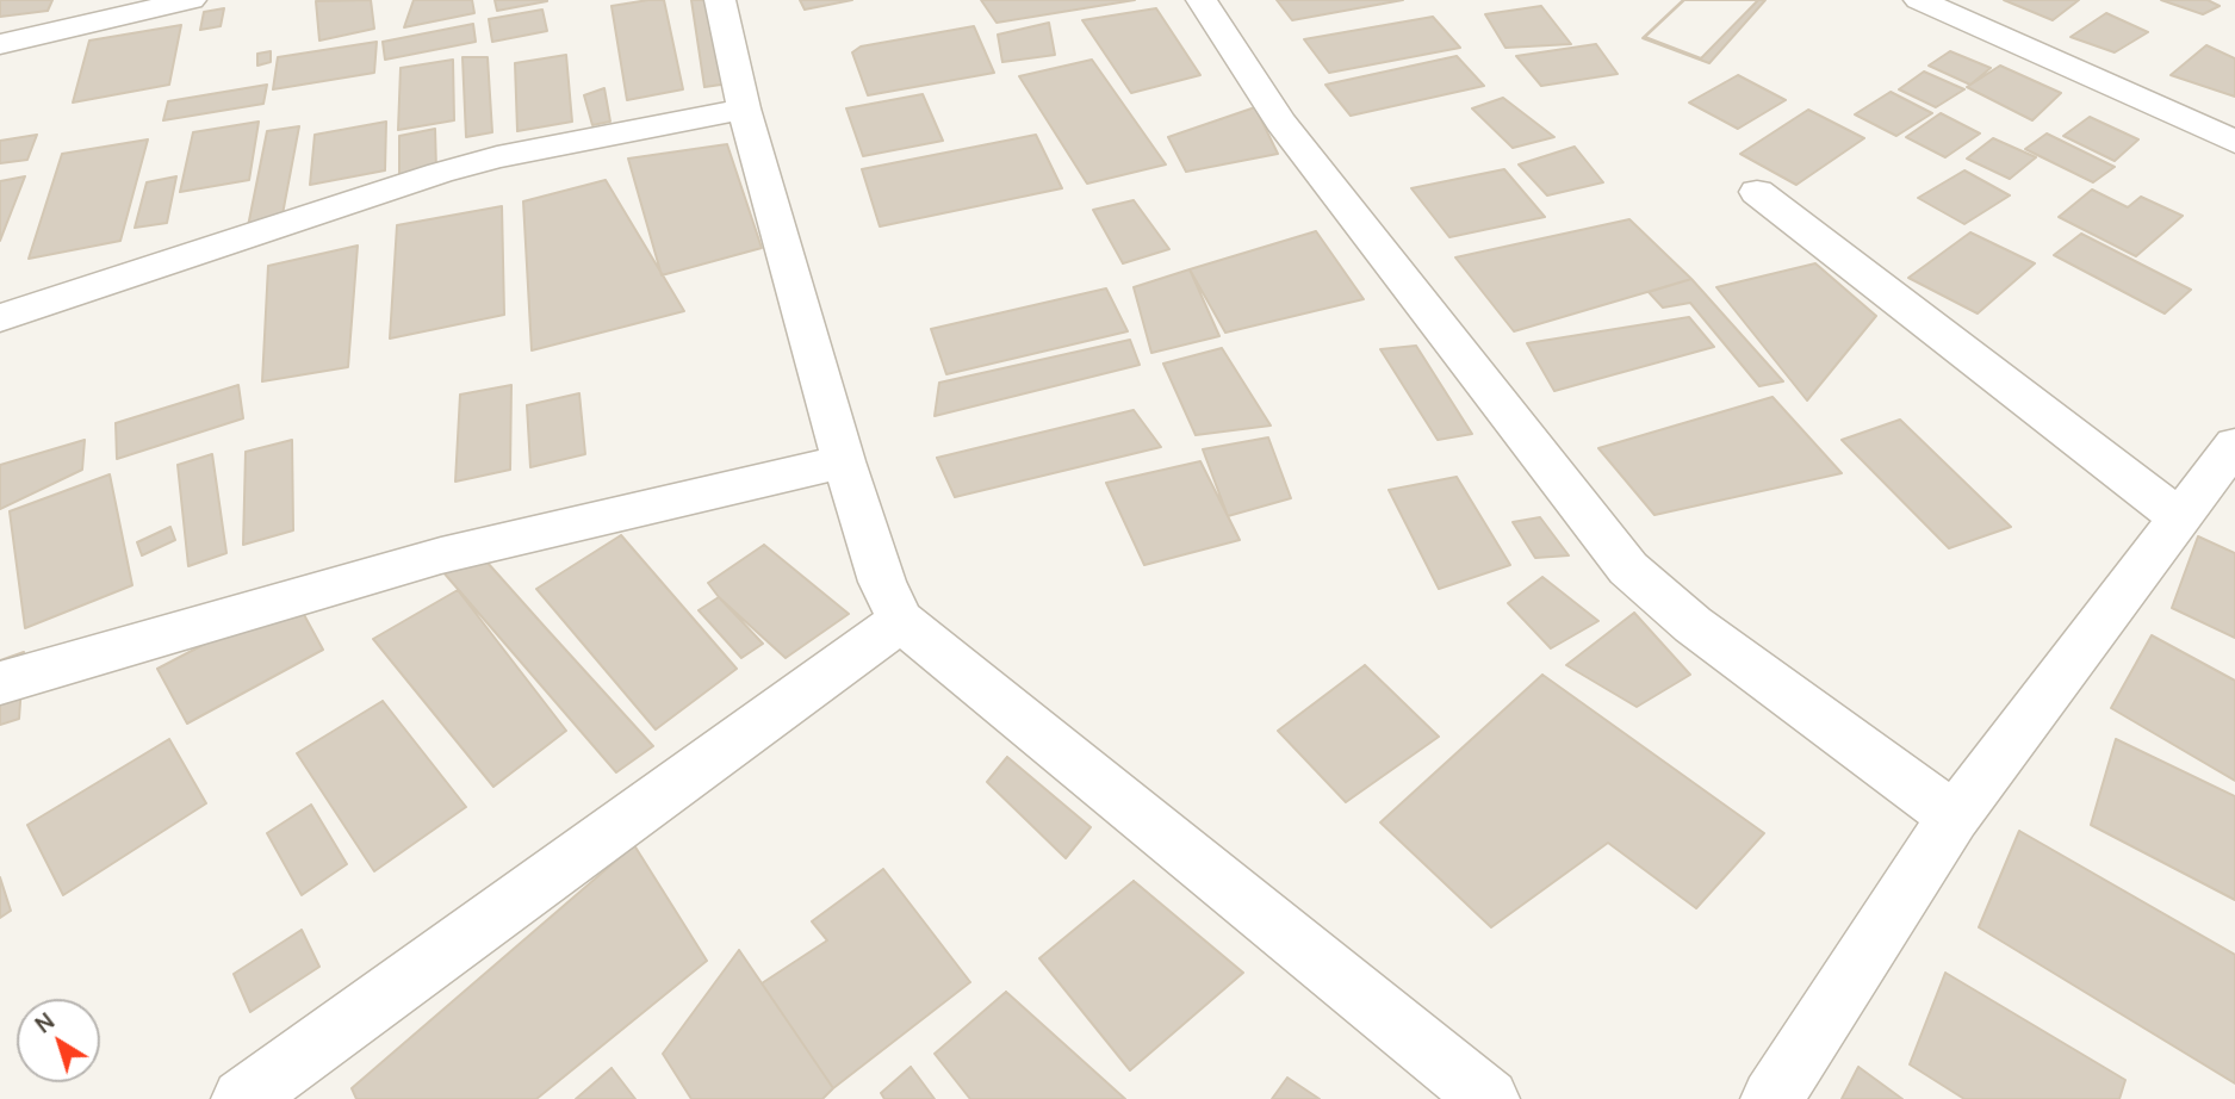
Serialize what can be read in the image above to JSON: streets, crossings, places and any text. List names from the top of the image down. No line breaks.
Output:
{"north":"top left"}
